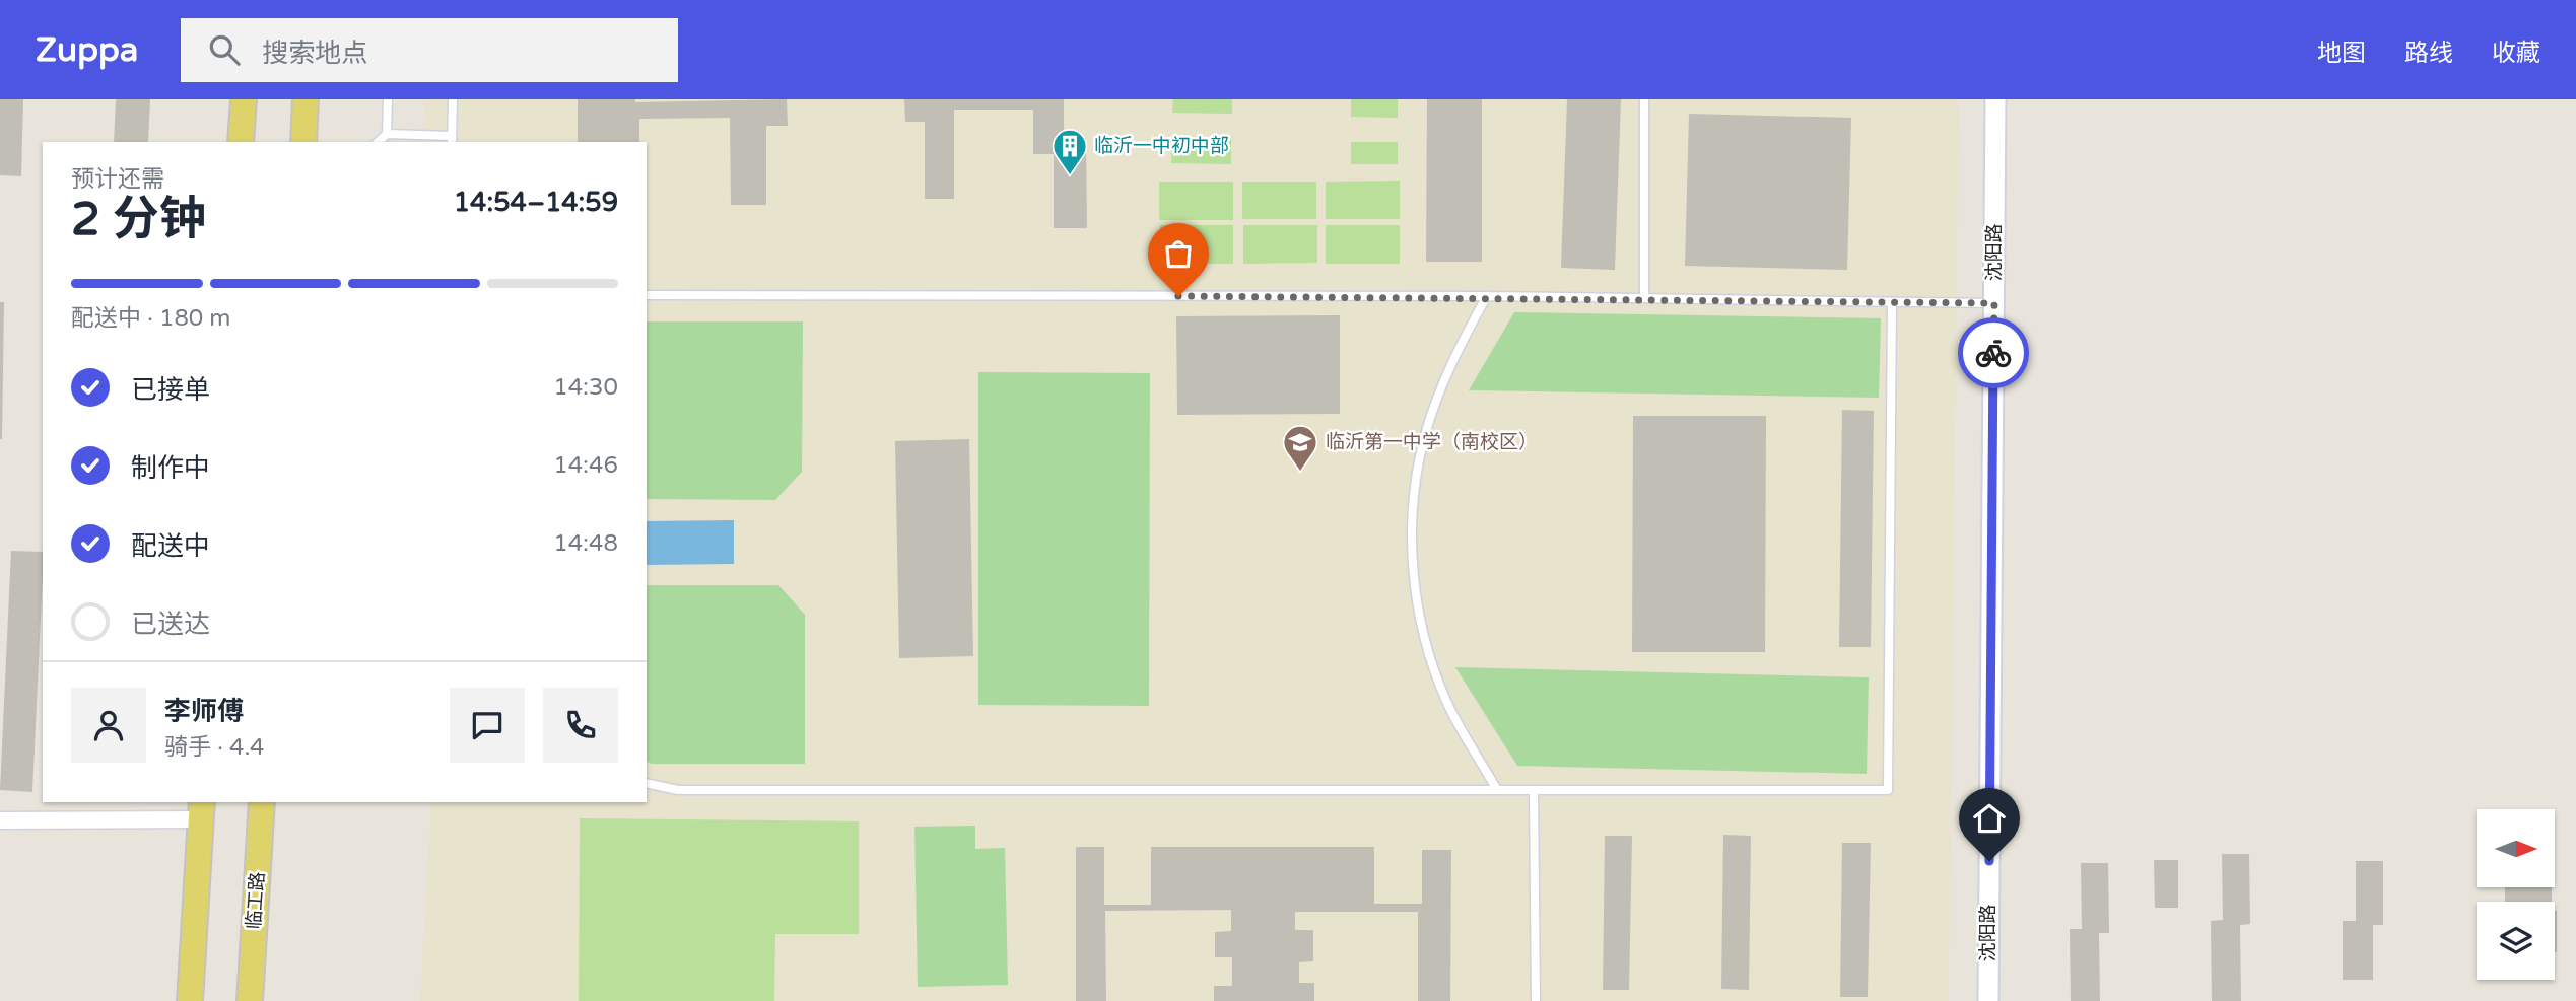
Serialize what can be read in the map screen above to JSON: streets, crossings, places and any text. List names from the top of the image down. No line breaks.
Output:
{"streets":{"main road":["临工路"],"street":["沈阳路"]},"places":{"building":["临沂一中初中部"],"school or university":["临沂第一中学（南校区）"]},"north":"right","page":{"header":"Zuppa","search":"搜索地点","nav":["地图","路线","收藏"],"heading":["2 分钟","预计还需","14:54–14:59"],"panel":["李师傅","骑手 · 4.4"],"bar":"配送中 · 180 m","list":[["已接单","14:30"],["制作中","14:46"],["配送中","14:48"],"已送达"]}}
